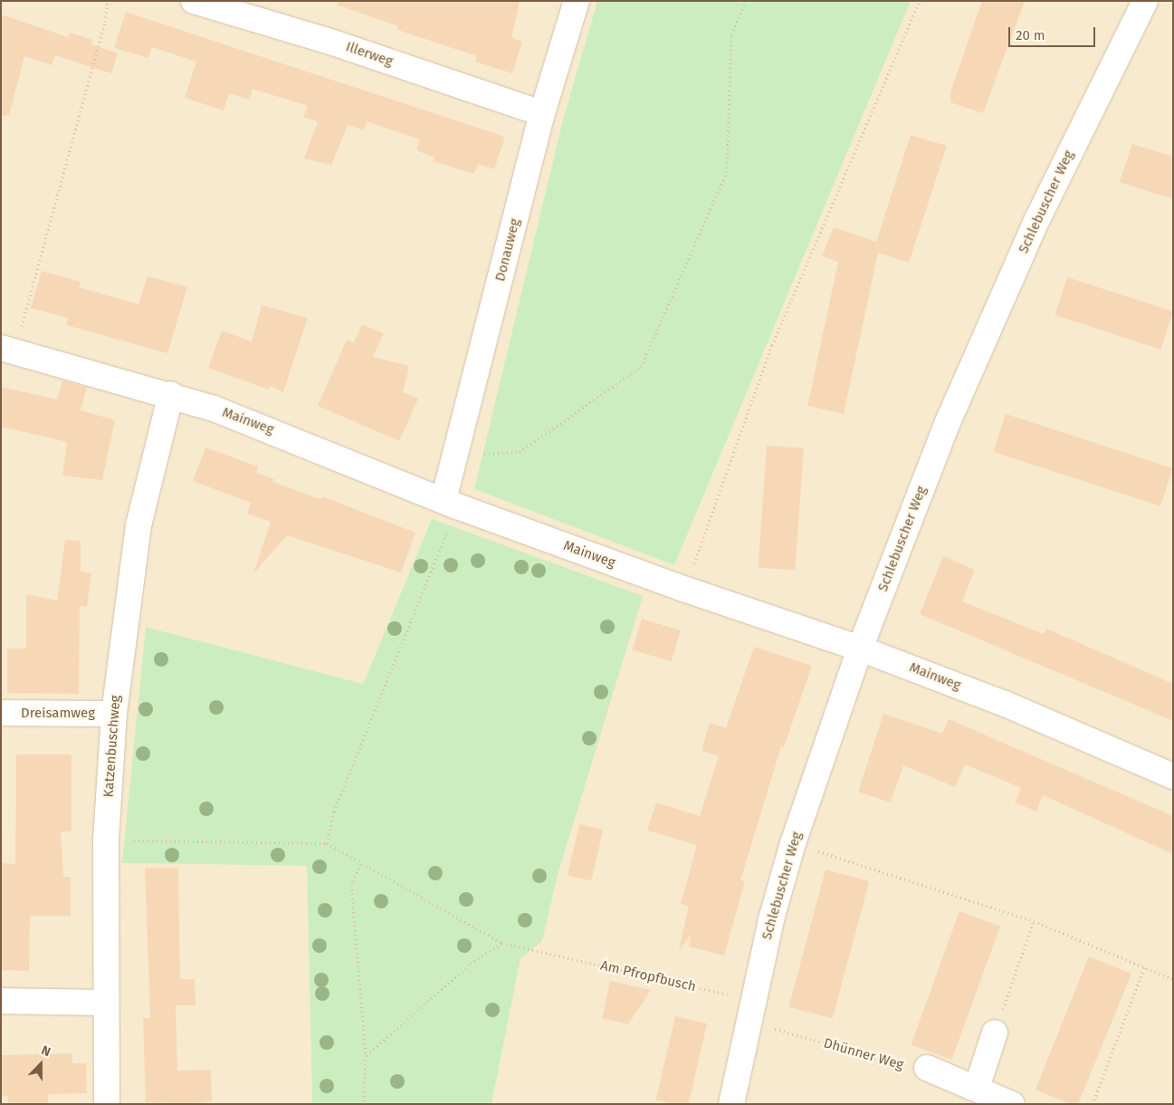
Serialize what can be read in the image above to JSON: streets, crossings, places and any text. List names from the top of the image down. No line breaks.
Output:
{"streets":{"street":["Illerweg","Schlebuscher Weg","Donauweg","Mainweg","Dreisamweg","Katzenbuschweg"],"path":["Am Pfropfbusch","Dhünner Weg"]},"crossings":[["Illerweg","Donauweg"],["Schlebuscher Weg","Mainweg"],["Schlebuscher Weg","Am Pfropfbusch"],["Schlebuscher Weg","Dhünner Weg"],["Donauweg","Mainweg"],["Mainweg","Katzenbuschweg"],["Dreisamweg","Katzenbuschweg"],["Am Pfropfbusch","Dhünner Weg"]],"scale_bar":"20 m","north":"top"}
